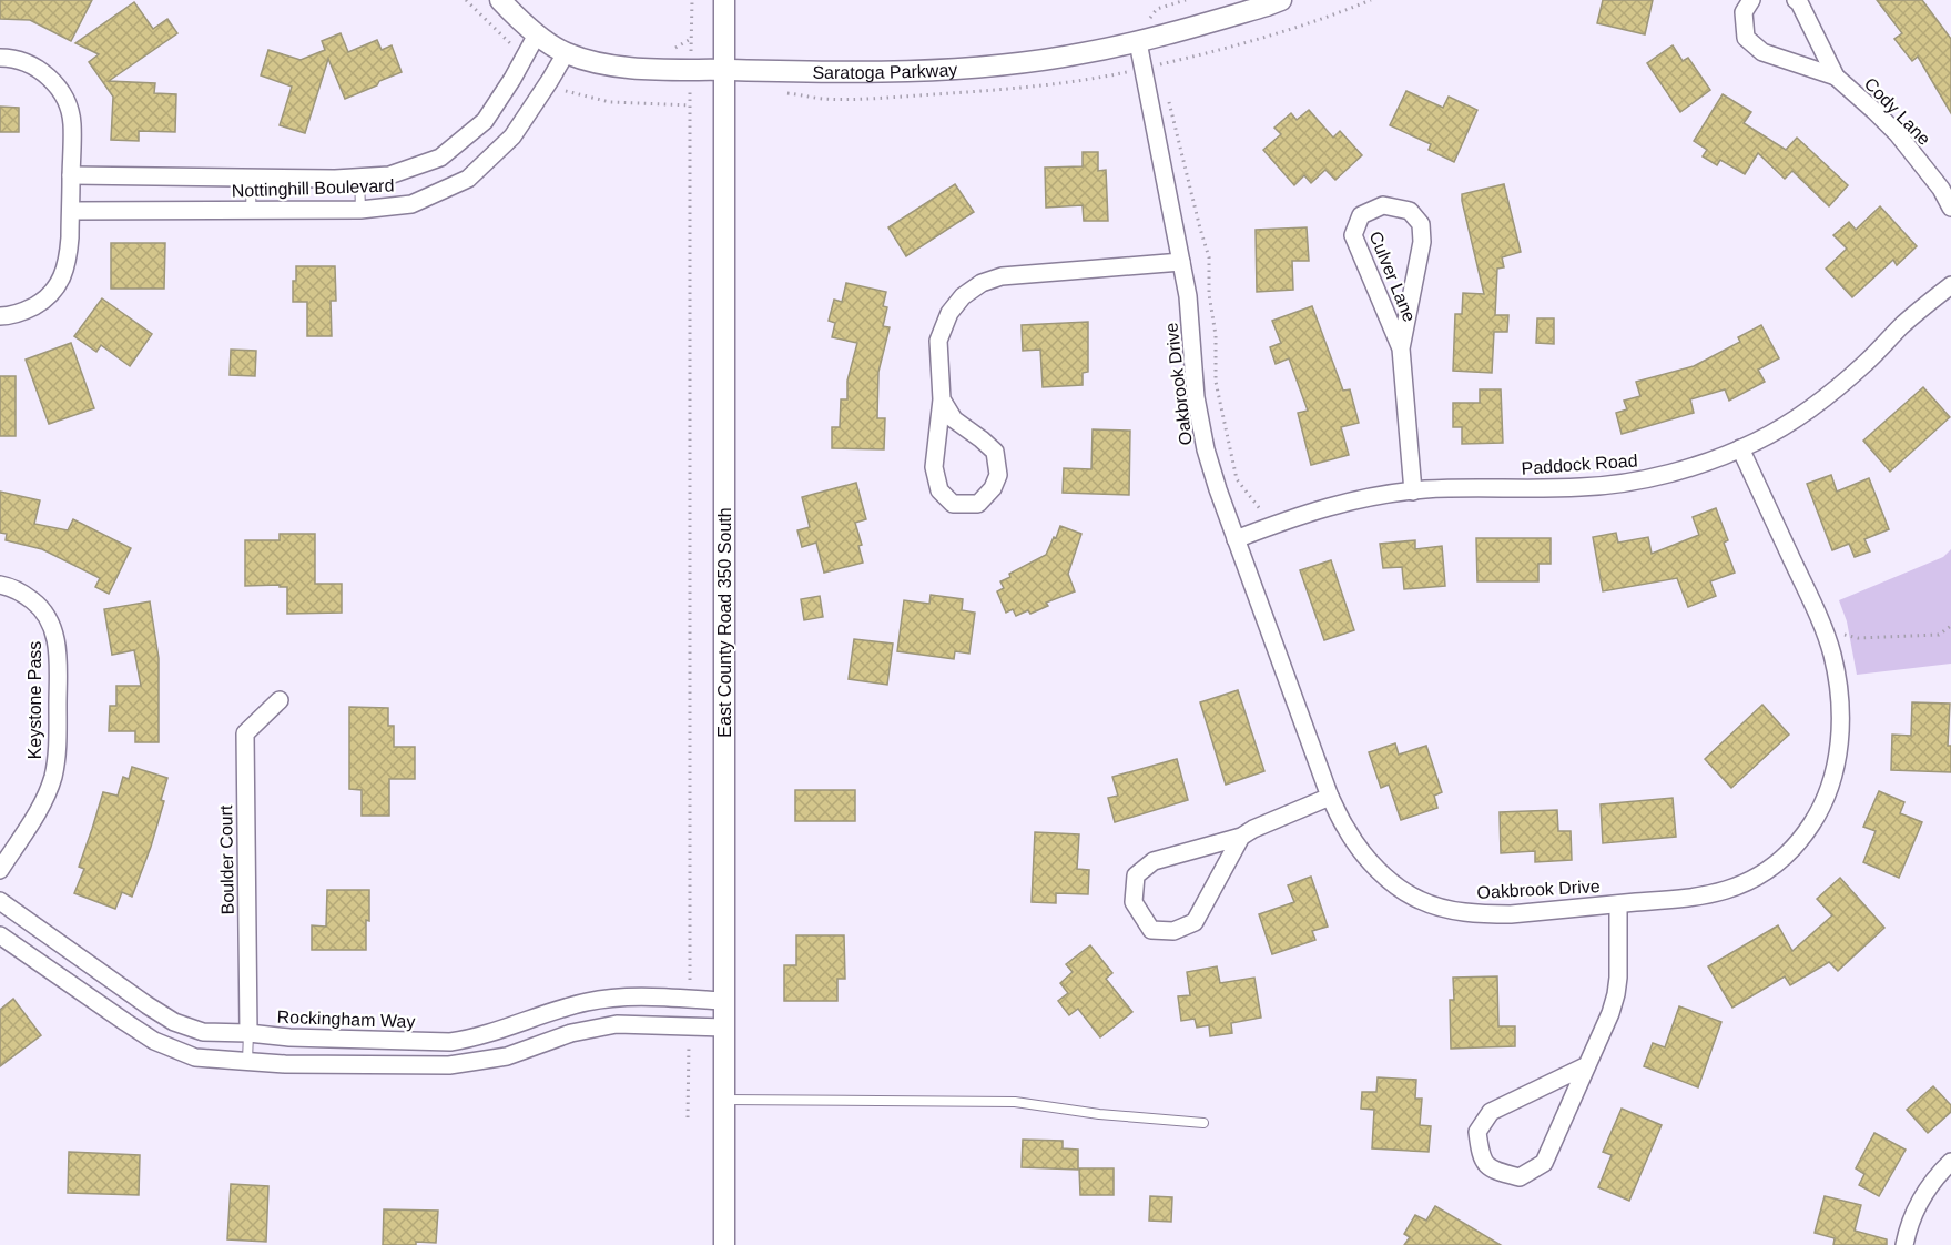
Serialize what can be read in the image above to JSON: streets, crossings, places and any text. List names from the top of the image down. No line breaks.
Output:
{"streets":{"street":["Saratoga Parkway","Cody Lane","Nottinghill Boulevard","Culver Lane","Oakbrook Drive","Paddock Road","East County Road 350 South","Keystone Pass","Boulder Court","Rockingham Way"]},"crossings":[["Saratoga Parkway","Nottinghill Boulevard"],["Saratoga Parkway","Oakbrook Drive"],["Saratoga Parkway","East County Road 350 South"],["Culver Lane","Paddock Road"],["Oakbrook Drive","Paddock Road"],["East County Road 350 South","Rockingham Way"],["Boulder Court","Rockingham Way"]]}
